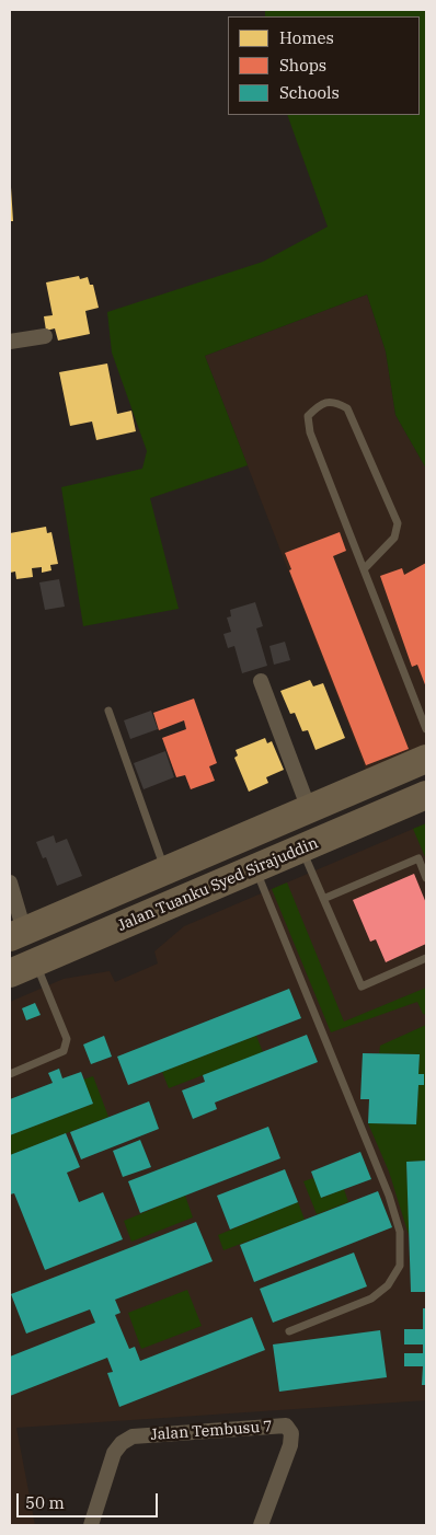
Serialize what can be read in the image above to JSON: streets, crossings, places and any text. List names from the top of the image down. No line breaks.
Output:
{"streets":{"highway":["Jalan Tuanku Syed Sirajuddin"],"street":["Jalan Tembusu 7"]},"legend":["Homes","Shops","Schools"],"scale_bar":"50 m"}
